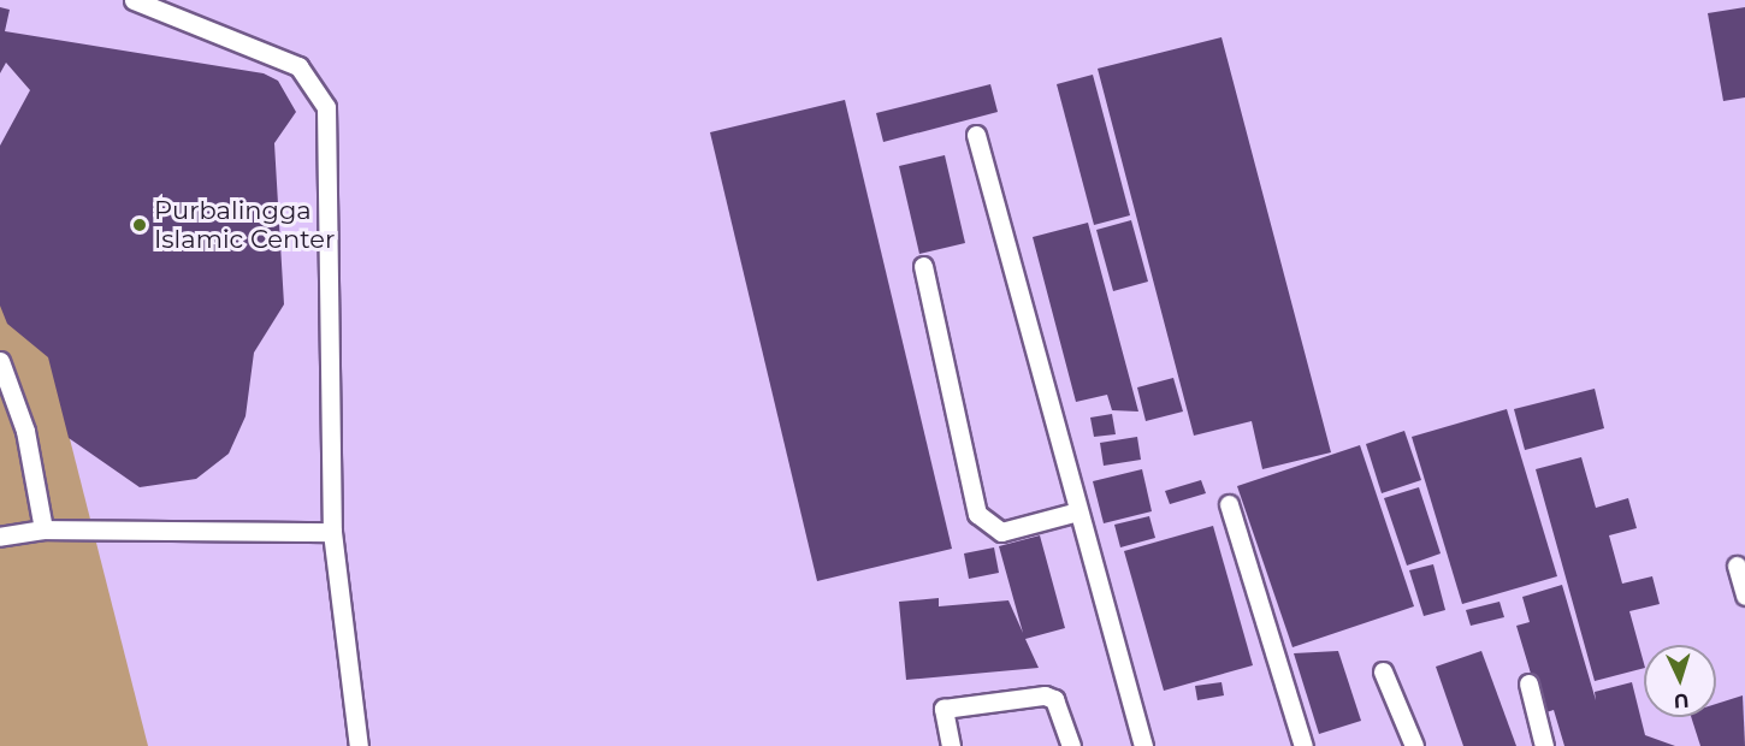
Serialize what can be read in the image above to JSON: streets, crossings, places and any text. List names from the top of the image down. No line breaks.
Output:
{"places":["Purbalingga Islamic Center"],"north":"bottom"}
